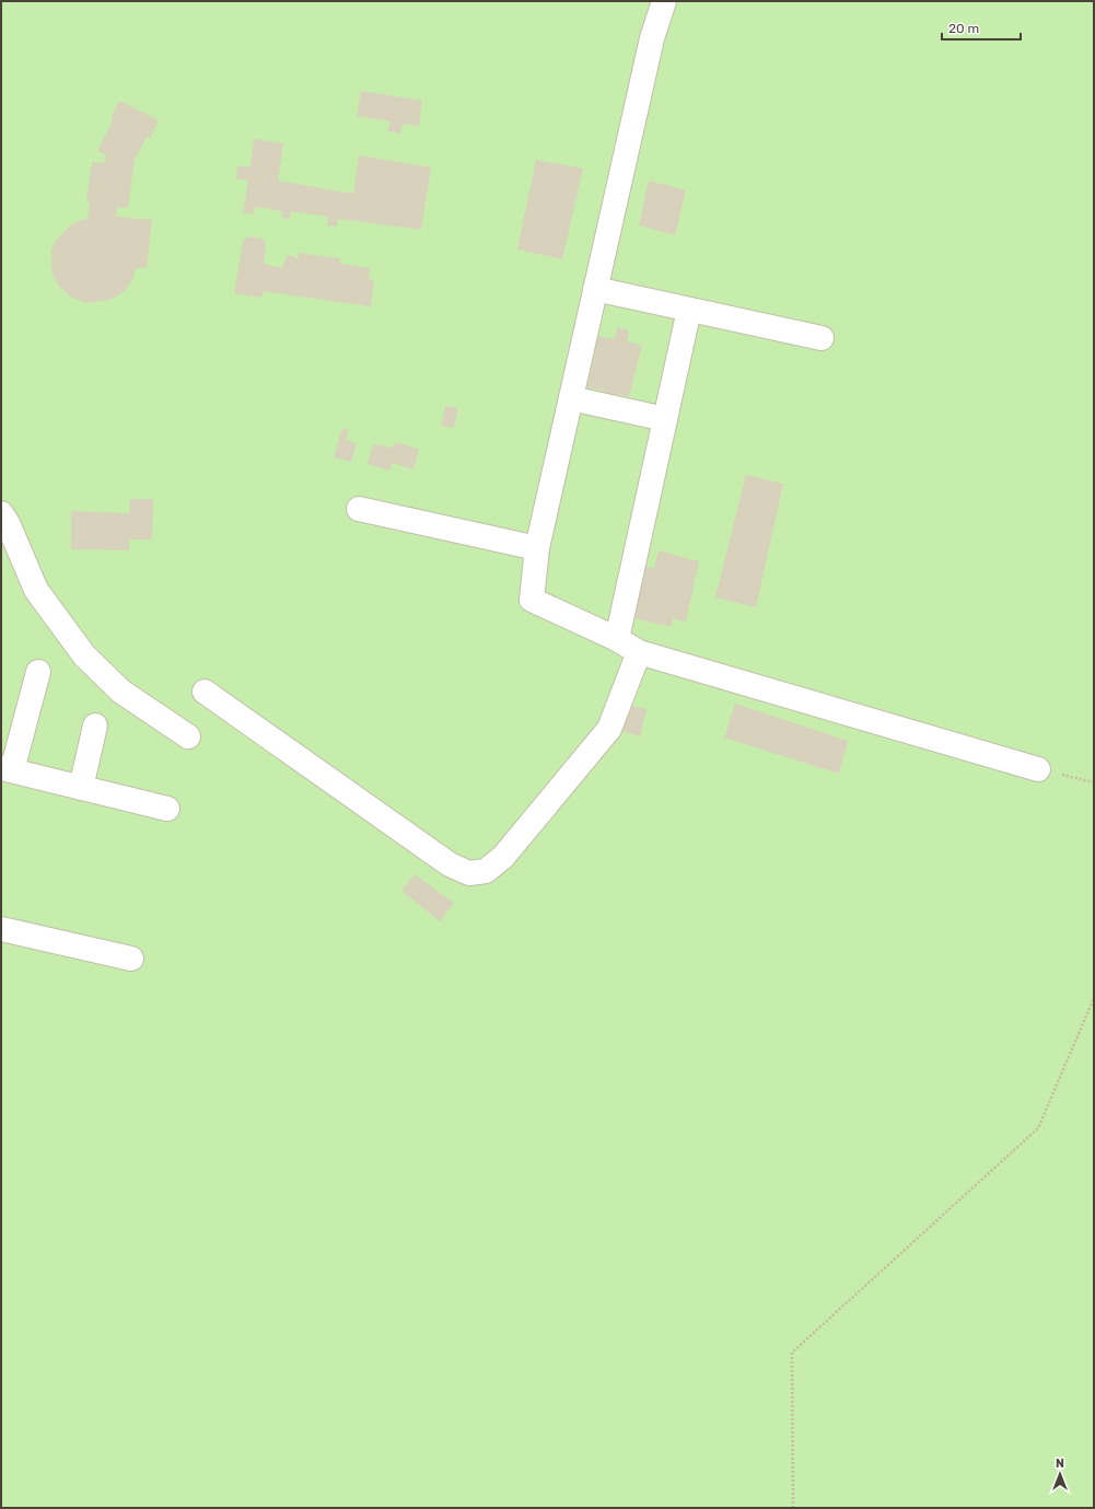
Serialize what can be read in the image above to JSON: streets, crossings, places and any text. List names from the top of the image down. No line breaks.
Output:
{"scale_bar":"20 m","north":"top"}
